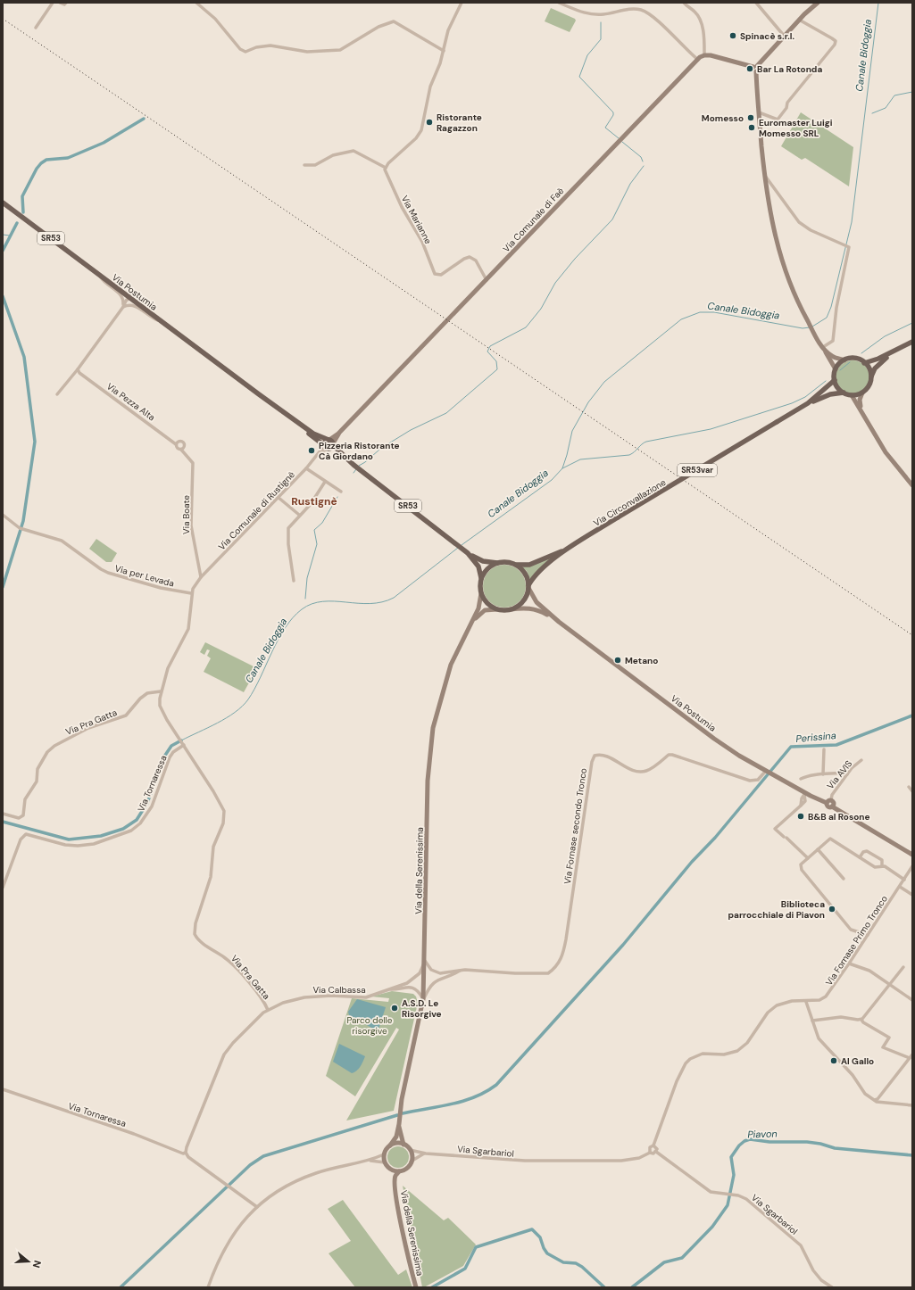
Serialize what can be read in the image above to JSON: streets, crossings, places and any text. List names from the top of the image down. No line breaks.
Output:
{"streets":{"main road":["Via Comunale di Faè","SR53","Via Postumia","SR53var","Via Circonvallazione","Via della Serenissima"],"street":["Via Marianne","Via Pezza Alta","Via Comunale di Rustignè","Via Boate","Via per Levada","Via Pra Gatta","Via AVIS","Via Tornaressa","Via Fornase secondo Tronco","Via Fornase Primo Tronco","Via Calbassa","Via Sgarbariol"]},"crossings":[["Via Marianne","Via Comunale di Faè"],["Via Comunale di Faè","Via Postumia"],["Via Comunale di Faè","Via Comunale di Rustignè"],["SR53","Via Postumia"],["SR53","Via Circonvallazione"],["SR53","Via della Serenissima"],["Via Postumia","Via Circonvallazione"],["Via Postumia","Via Comunale di Rustignè"],["Via Postumia","Via AVIS"],["Via Postumia","Via Fornase secondo Tronco"],["Via Postumia","Via della Serenissima"],["Via Pezza Alta","Via Boate"],["SR53var","Via Circonvallazione"],["Via Circonvallazione","Via della Serenissima"],["Via Comunale di Rustignè","Via Boate"],["Via Comunale di Rustignè","Via Pra Gatta"],["Via Boate","Via Pra Gatta"],["Via per Levada","Via Pra Gatta"],["Via Pra Gatta","Via Tornaressa"],["Via Pra Gatta","Via Calbassa"],["Via Fornase secondo Tronco","Via della Serenissima"],["Via Fornase secondo Tronco","Via Calbassa"],["Via della Serenissima","Via Calbassa"],["Via della Serenissima","Via Sgarbariol"],["Via Fornase Primo Tronco","Via Sgarbariol"]],"districts":["Rustignè"],"water":["Canale Bidoggia","Perissina","Piavon"],"parks":["Parco delle risorgive"],"places":["Spinacè s.r.l.","Bar La Rotonda","Momesso","Ristorante Ragazzon","Euromaster Luigi Momesso SRL","Pizzeria Ristorante Cà Giordano","Metano","B&B al Rosone","Biblioteca parrocchiale di Piavon","A.S.D. Le Risorgive","Al Gallo"],"north":"right"}
